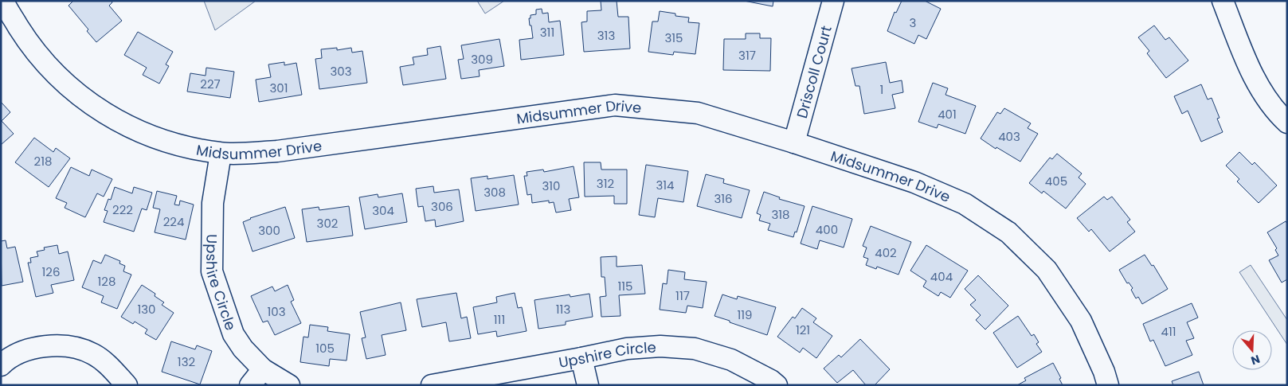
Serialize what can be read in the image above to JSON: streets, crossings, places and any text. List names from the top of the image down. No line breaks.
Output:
{"streets":{"street":["Driscoll Court","Midsummer Drive","Upshire Circle"]},"crossings":[["Driscoll Court","Midsummer Drive"],["Midsummer Drive","Upshire Circle"]],"house_numbers":["3","311","313","315","317","309","303","227","301","1","401","403","218","405","312","314","310","308","316","306","222","304","318","224","302","400","300","402","126","404","128","115","117","130","113","103","119","111","121","411","105","132"],"north":"bottom"}
